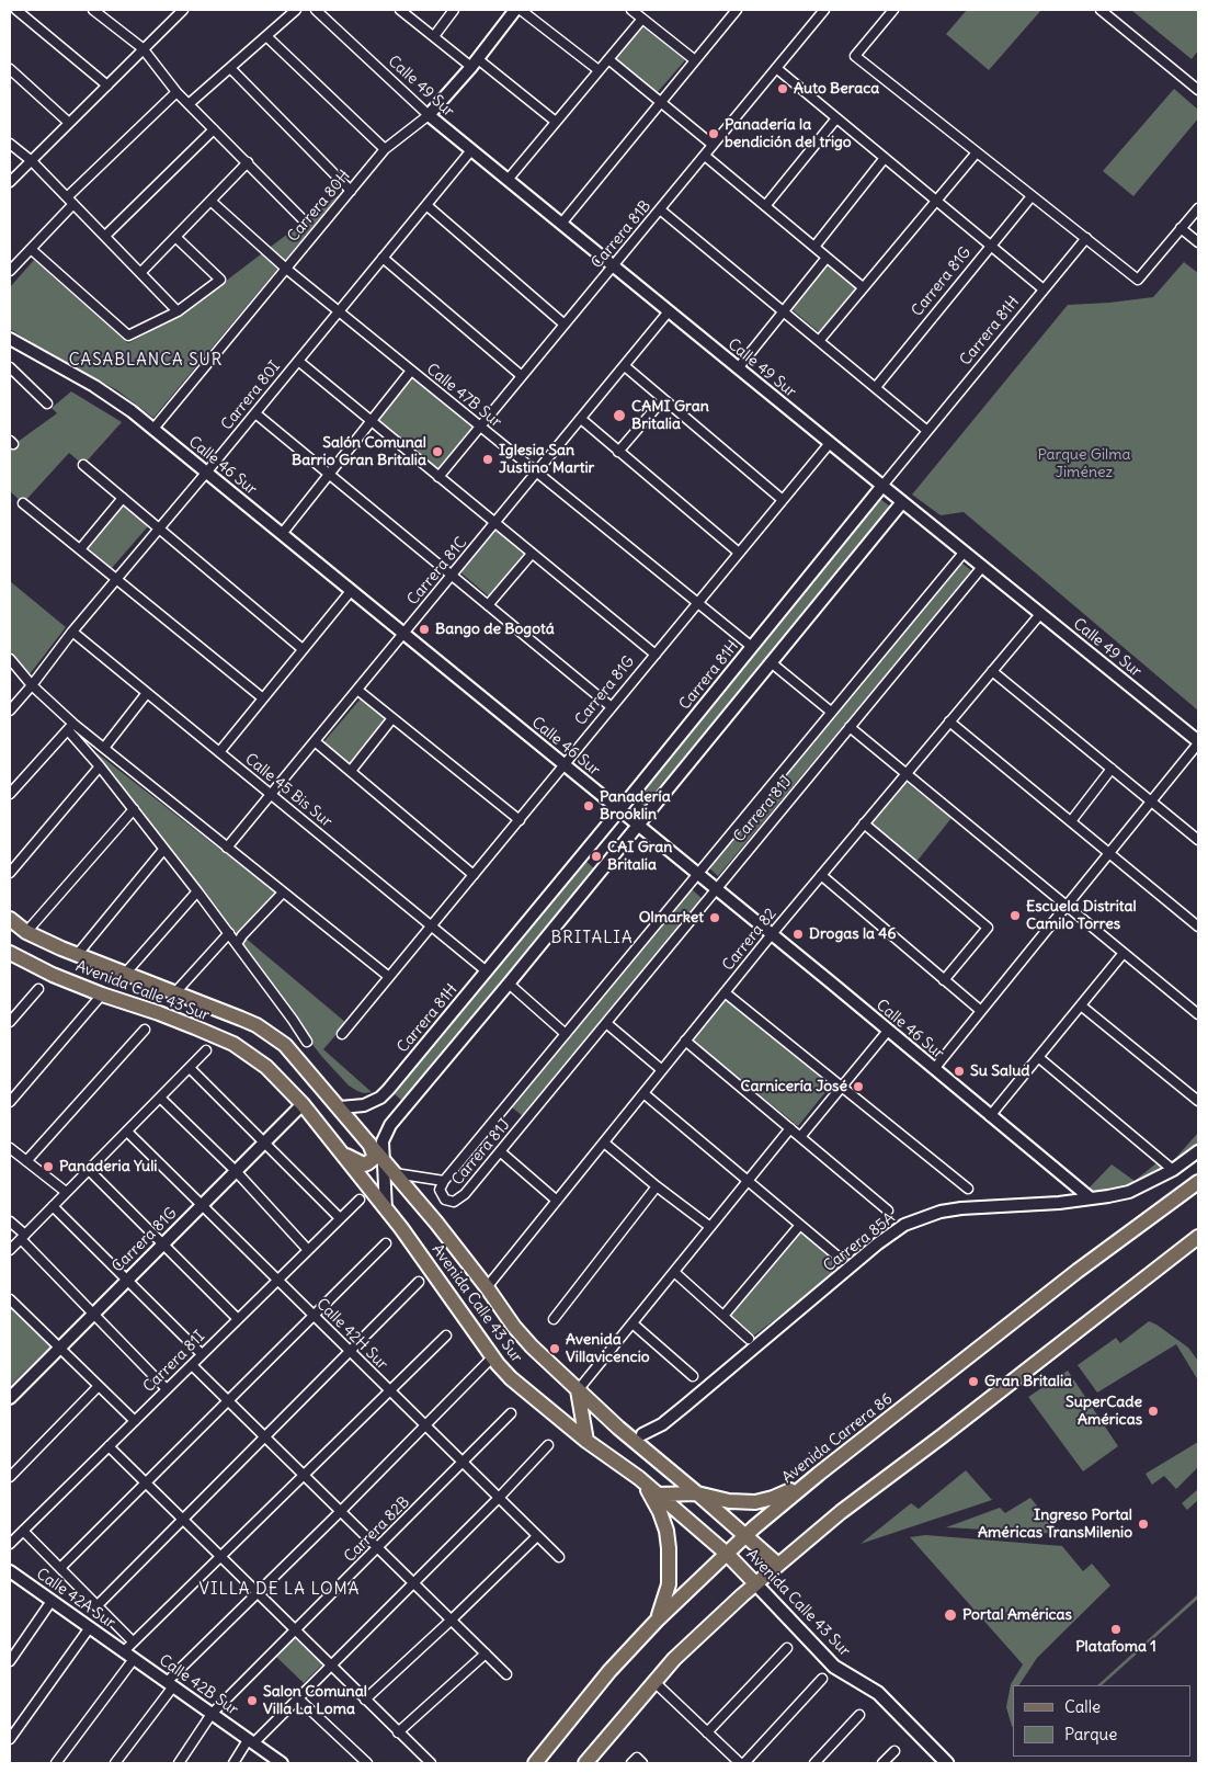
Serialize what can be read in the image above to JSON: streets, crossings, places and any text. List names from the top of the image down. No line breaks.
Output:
{"streets":{"main road":["Avenida Calle 43 Sur","Avenida Carrera 86"],"street":["Calle 49 Sur","Carrera 80H","Carrera 81B","Carrera 81G","Carrera 81H","Carrera 80I","Calle 47B Sur","Calle 46 Sur","Carrera 81C","Calle 45 Bis Sur","Carrera 81J","Carrera 82","Carrera 85A","Calle 42H Sur","Carrera 81I","Carrera 82B","Calle 42A Sur","Calle 42B Sur"]},"crossings":[["Calle 49 Sur","Carrera 80H"],["Calle 49 Sur","Carrera 81B"],["Calle 49 Sur","Carrera 81G"],["Calle 49 Sur","Carrera 81H"],["Calle 49 Sur","Carrera 80I"],["Calle 49 Sur","Carrera 81C"],["Calle 49 Sur","Carrera 81J"],["Calle 49 Sur","Carrera 82"],["Carrera 80H","Calle 47B Sur"],["Carrera 80H","Calle 46 Sur"],["Carrera 81B","Calle 47B Sur"],["Carrera 81G","Calle 47B Sur"],["Carrera 81G","Calle 46 Sur"],["Carrera 81G","Calle 45 Bis Sur"],["Carrera 81G","Avenida Calle 43 Sur"],["Carrera 81G","Calle 42H Sur"],["Carrera 81H","Calle 47B Sur"],["Carrera 81H","Calle 46 Sur"],["Carrera 81H","Calle 45 Bis Sur"],["Carrera 81H","Avenida Calle 43 Sur"],["Carrera 80I","Calle 47B Sur"],["Carrera 80I","Calle 46 Sur"],["Carrera 80I","Calle 45 Bis Sur"],["Calle 47B Sur","Carrera 81C"],["Calle 46 Sur","Carrera 81C"],["Calle 46 Sur","Carrera 81J"],["Calle 46 Sur","Carrera 82"],["Calle 46 Sur","Carrera 85A"],["Carrera 81C","Calle 45 Bis Sur"],["Carrera 82","Avenida Calle 43 Sur"],["Avenida Calle 43 Sur","Avenida Carrera 86"],["Calle 42H Sur","Carrera 81I"],["Calle 42H Sur","Carrera 82B"],["Carrera 82B","Calle 42B Sur"],["Calle 42A Sur","Calle 42B Sur"]],"districts":["CASABLANCA SUR","BRITALIA","VILLA DE LA LOMA"],"parks":["Parque Gilma Jiménez"],"places":["Auto Beraca","Panadería la bendición del trigo","CAMI Gran Britalia","Salón Comunal Barrio Gran Britalia","Iglesia San Justino Martir","Bango de Bogotá","Panadería Brooklin","CAI Gran Britalia","Escuela Distrital Camilo Torres","Olmarket","Drogas la 46","Su Salud","Carnicería José","Panaderia Yuli","Avenida Villavicencio","Gran Britalia","SuperCade Américas","Ingreso Portal Américas TransMilenio","Portal Américas","Platafoma 1","Salon Comunal Villa La Loma"],"legend":["Calle","Parque"]}
